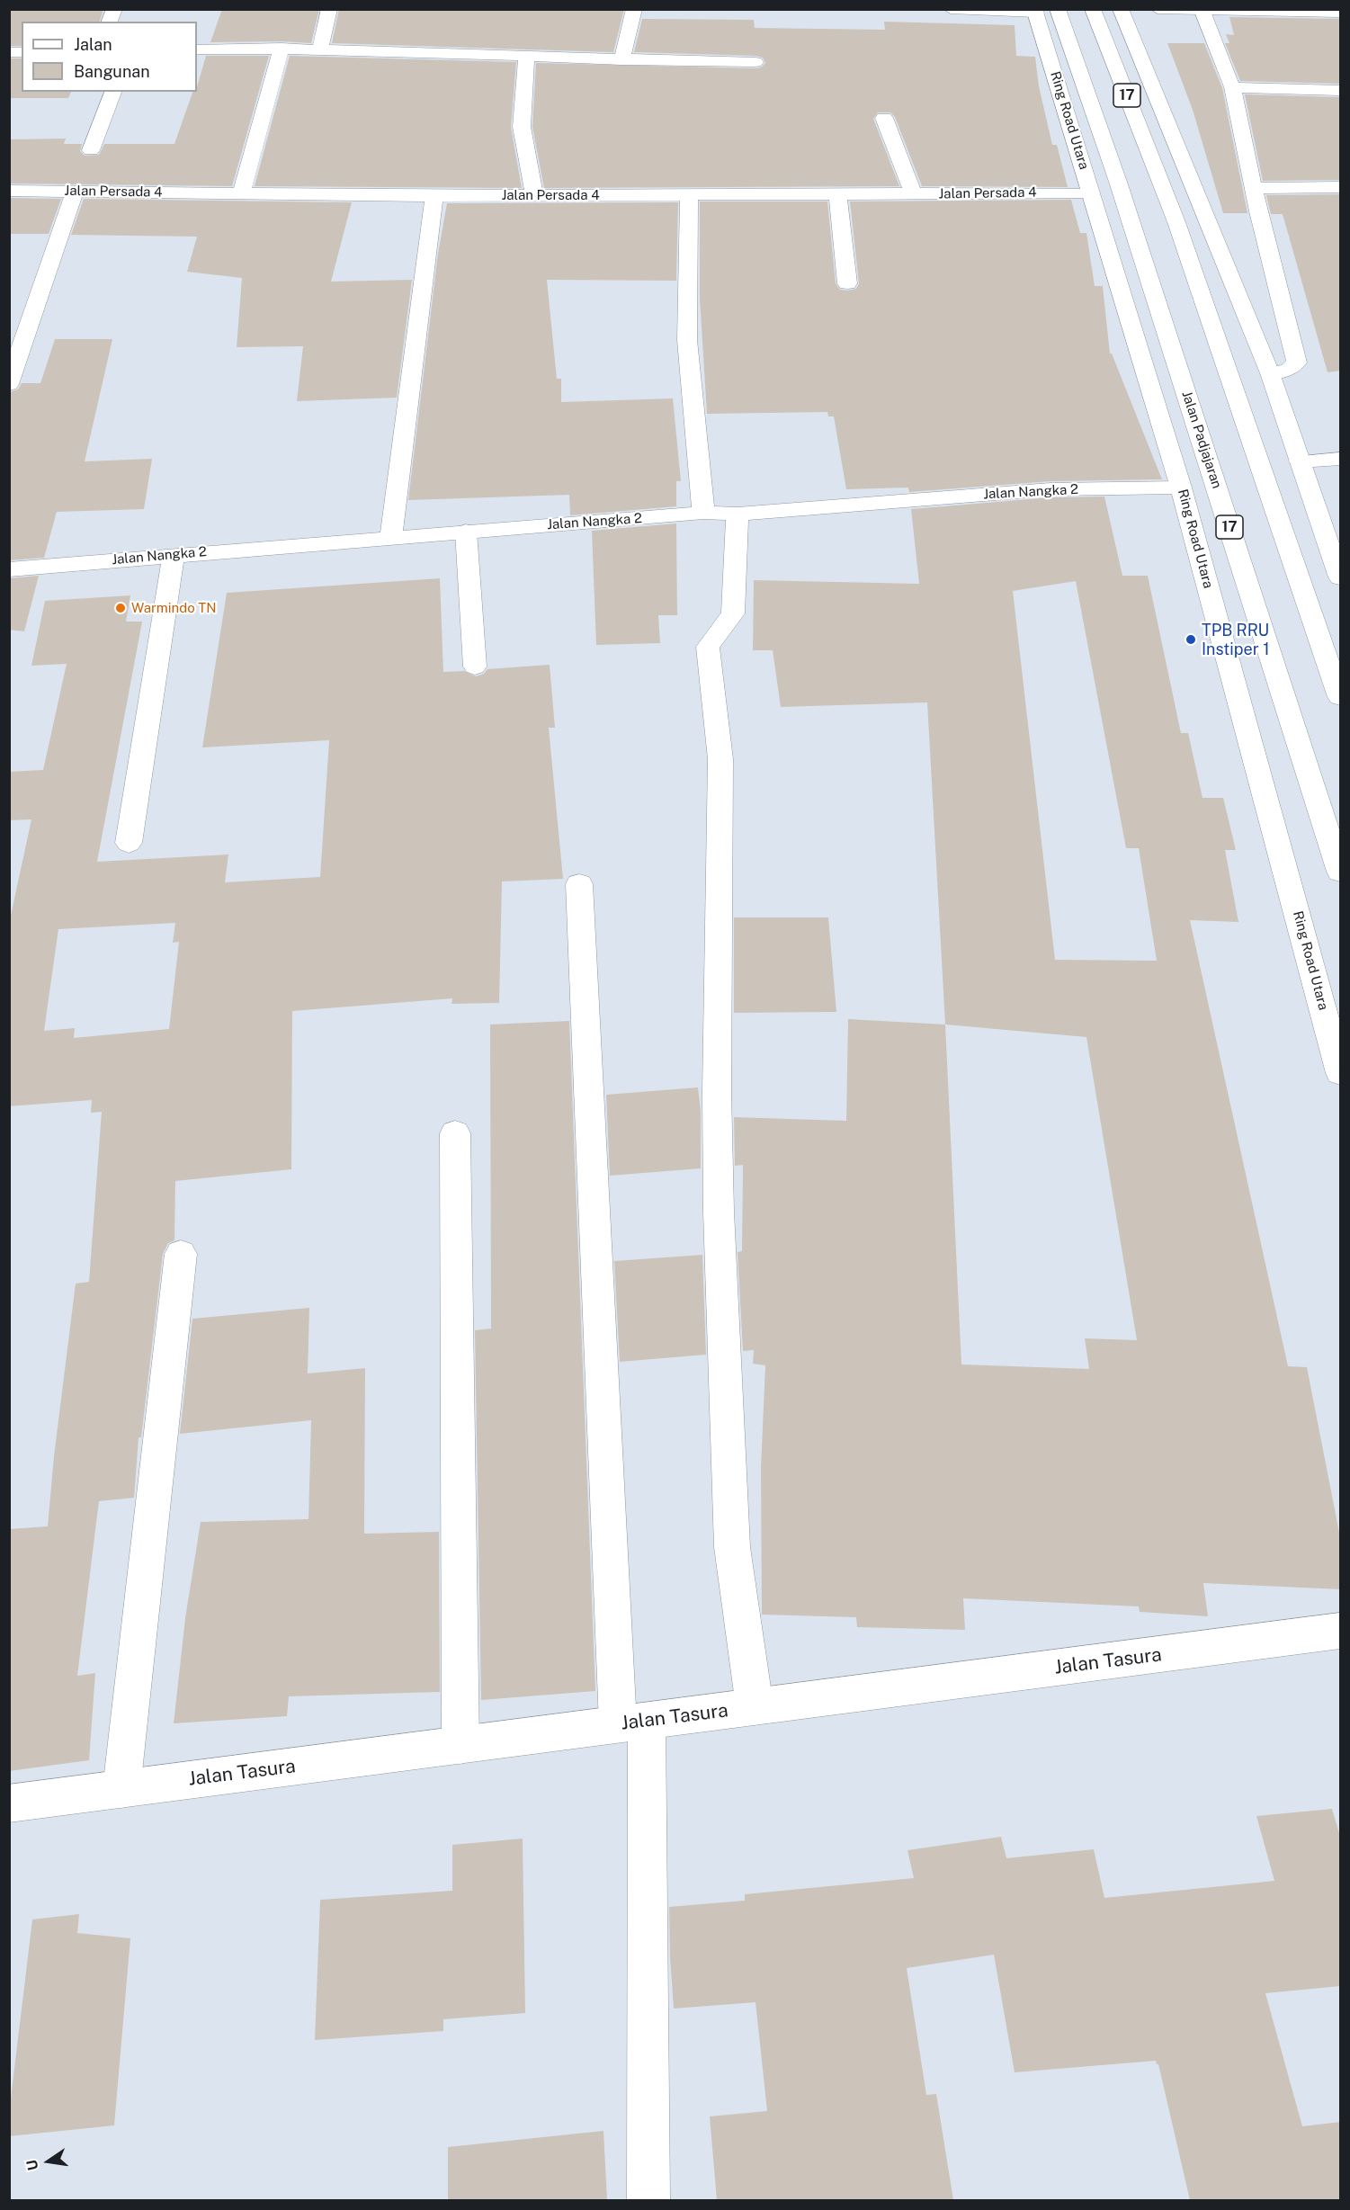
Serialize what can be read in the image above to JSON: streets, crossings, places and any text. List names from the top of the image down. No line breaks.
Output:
{"streets":{"main road":["17","Ring Road Utara","Jalan Persada 4","Jalan Padjajaran","Jalan Nangka 2","Jalan Tasura"]},"crossings":[["Ring Road Utara","Jalan Persada 4"],["Ring Road Utara","Jalan Nangka 2"]],"places":["Warmindo TN","TPB RRU Instiper 1"],"legend":["Jalan","Bangunan"],"north":"left"}
